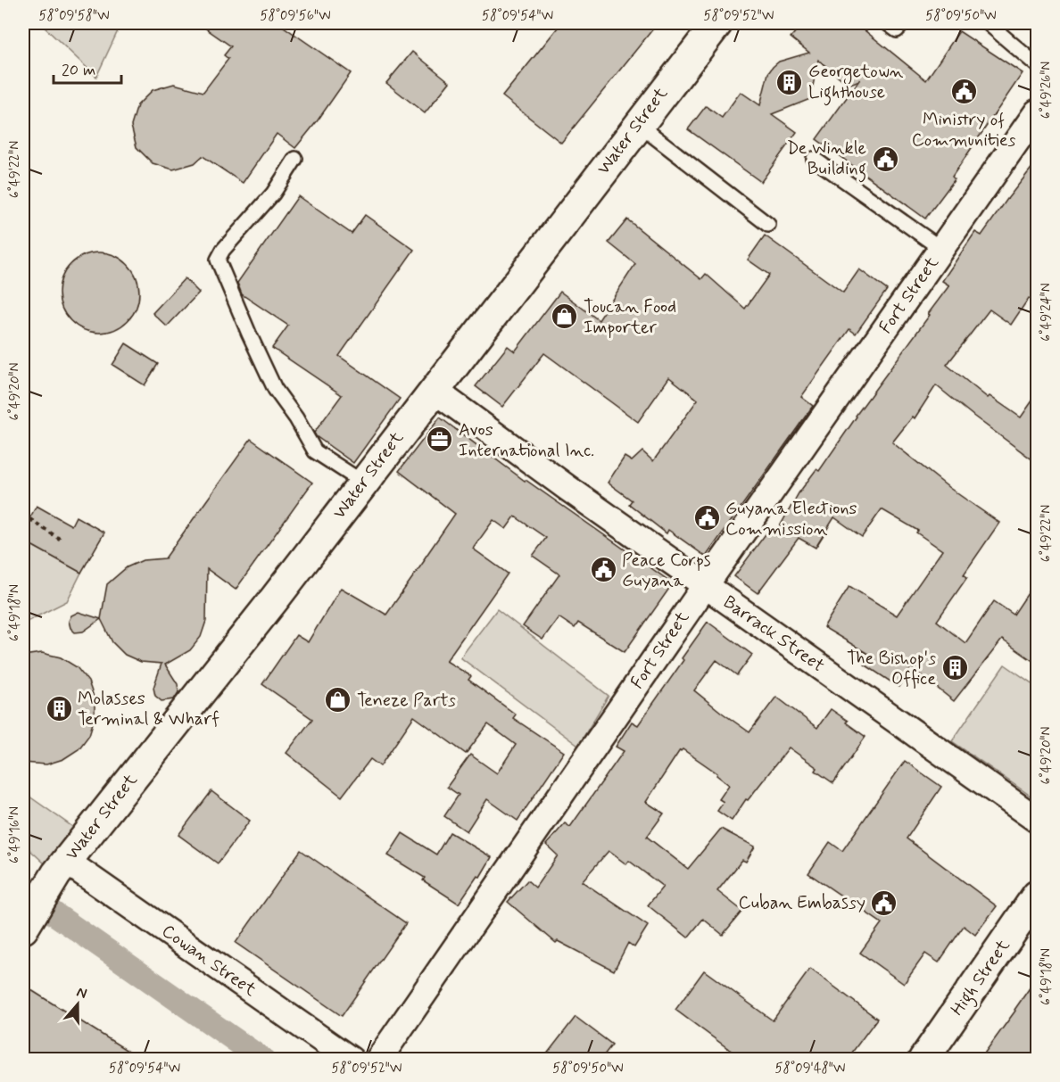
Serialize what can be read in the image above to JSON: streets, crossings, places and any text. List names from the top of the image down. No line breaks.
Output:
{"streets":{"street":["Water Street","Fort Street","Barrack Street","Cowan Street","High Street"]},"crossings":[["Water Street","Barrack Street"],["Water Street","Cowan Street"],["Fort Street","Barrack Street"]],"places":{"building":["Georgetown Lighthouse","The Bishop's Office","Molasses Terminal & Wharf"],"public building":["Ministry of Communities","De Winkle Building","Guyana Elections Commission","Peace Corps Guyana","Cuban Embassy"],"shop":["Toucan Food Importer","Teneze Parts"],"office":["Avos International Inc."]},"scale_bar":"20 m","north":"top","coordinates":["58°09'58\"W","58°09'56\"W","58°09'54\"W","58°09'52\"W","58°09'50\"W","6°49'26\"N","6°49'22\"N","6°49'24\"N","6°49'20\"N","6°49'18\"N","6°49'16\"N","58°09'48\"W"]}
